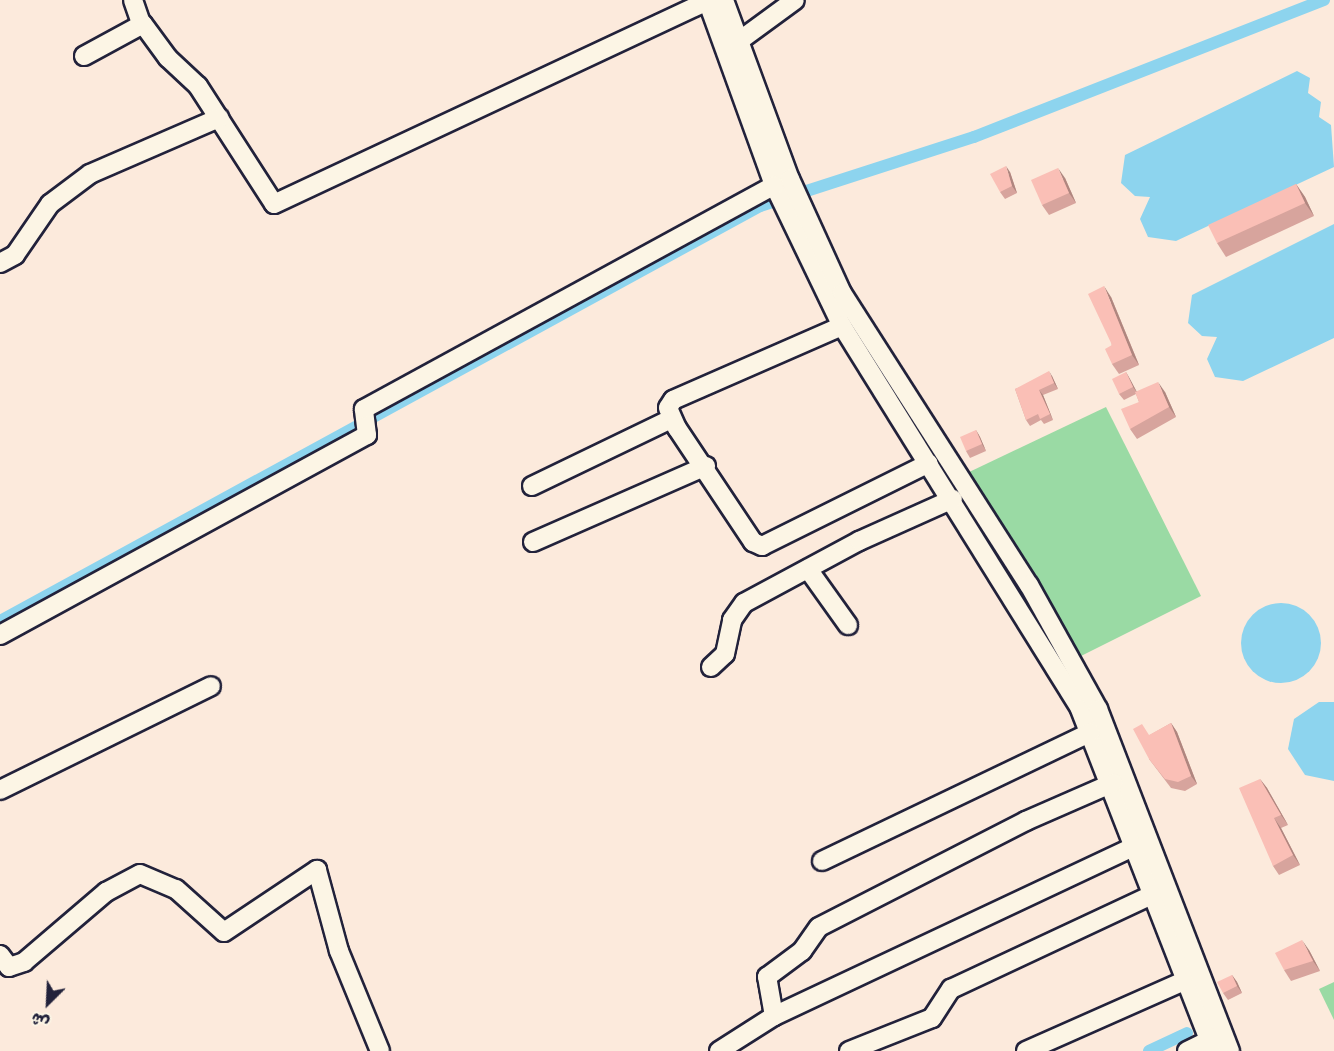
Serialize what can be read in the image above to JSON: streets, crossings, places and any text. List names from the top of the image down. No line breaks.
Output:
{"north":"bottom left"}
